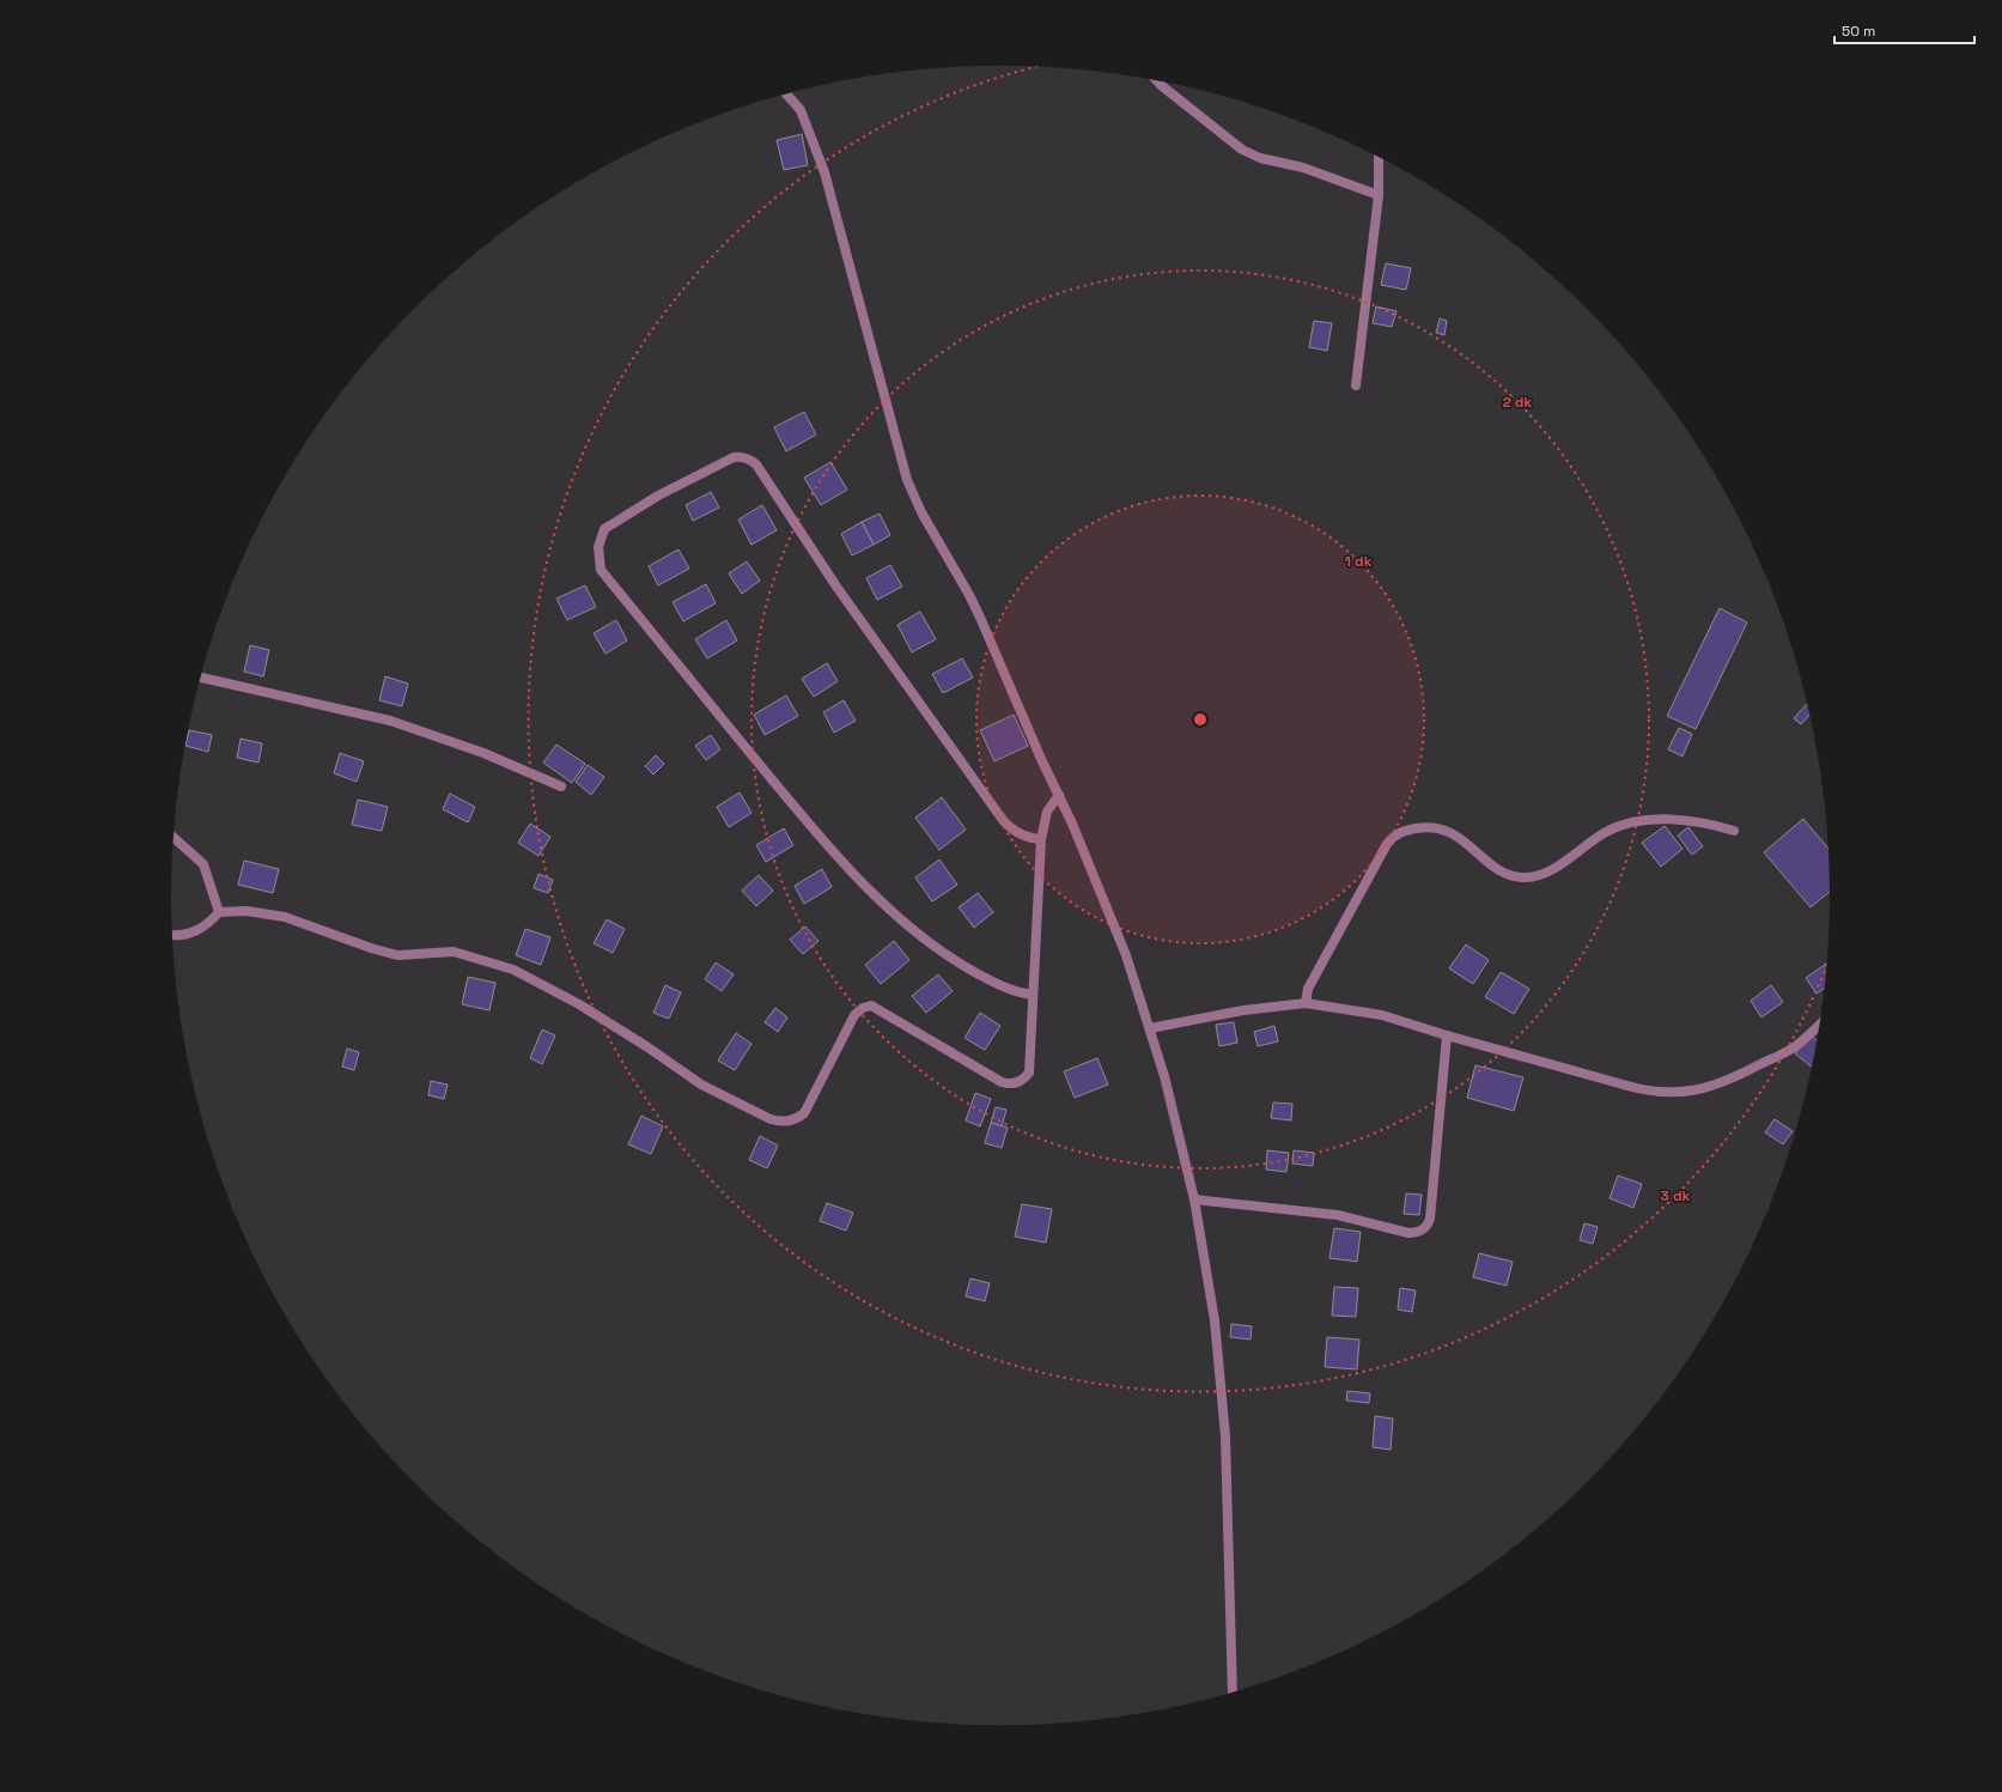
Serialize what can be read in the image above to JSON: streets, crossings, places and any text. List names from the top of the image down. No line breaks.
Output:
{"scale_bar":"50 m","rings":["2 dk","1 dk","3 dk"]}
